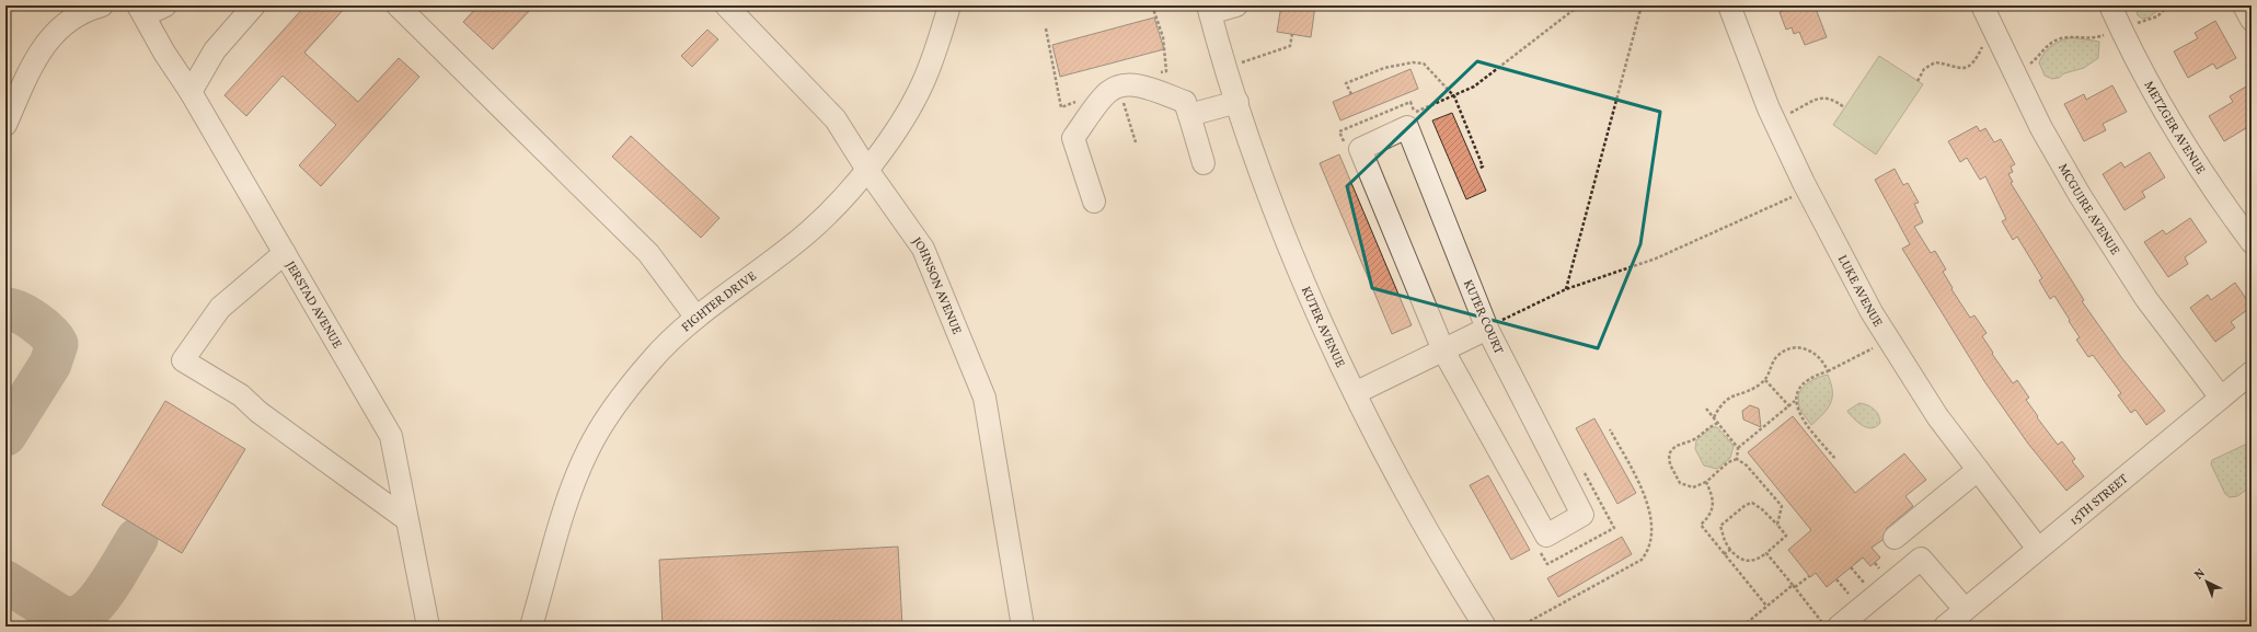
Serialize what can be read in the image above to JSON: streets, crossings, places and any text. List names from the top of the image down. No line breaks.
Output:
{"streets":{"street":["METZGER AVENUE","MCGUIRE AVENUE","JOHNSON AVENUE","LUKE AVENUE","FIGHTER DRIVE","JERSTAD AVENUE","KUTER COURT","KUTER AVENUE","15TH STREET"]},"crossings":[["MCGUIRE AVENUE","15TH STREET"],["JOHNSON AVENUE","FIGHTER DRIVE"],["LUKE AVENUE","15TH STREET"]],"north":"top left"}
